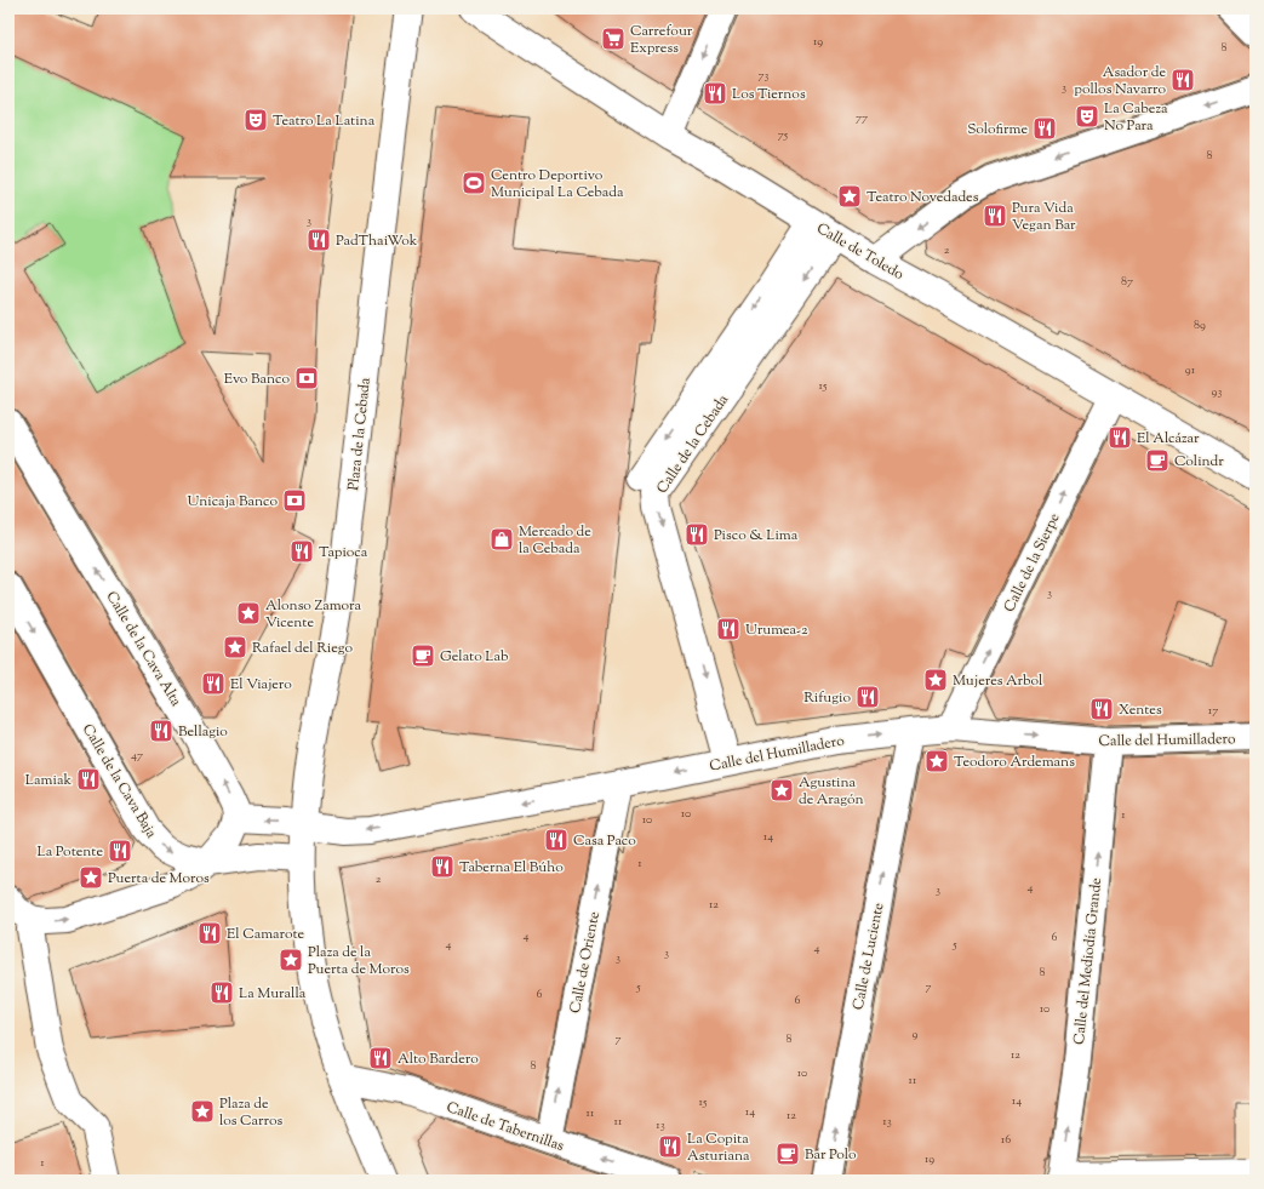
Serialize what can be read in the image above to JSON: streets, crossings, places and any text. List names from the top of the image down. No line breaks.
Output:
{"streets":{"street":["Calle de Toledo","Plaza de la Cebada","Calle de la Cebada","Calle de la Sierpe","Calle de la Cava Alta","Calle del Humilladero","Calle de la Cava Baja","Calle de Luciente","Calle del Mediodía Grande","Calle de Oriente","Calle de Tabernillas"]},"crossings":[["Calle de Toledo","Calle de la Cebada"],["Calle de Toledo","Calle de la Sierpe"],["Plaza de la Cebada","Calle del Humilladero"],["Plaza de la Cebada","Calle de la Cava Baja"],["Calle de la Cebada","Calle del Humilladero"],["Calle de la Sierpe","Calle del Humilladero"],["Calle del Humilladero","Calle de Luciente"],["Calle del Humilladero","Calle del Mediodía Grande"],["Calle del Humilladero","Calle de Oriente"],["Calle de Oriente","Calle de Tabernillas"]],"one_way":["Calle de la Cebada","Calle de la Sierpe","Calle de la Cava Alta","Calle de Luciente","Calle del Mediodía Grande","Calle de Oriente","Calle de Tabernillas"],"places":{"supermarket":["Carrefour Express"],"restaurant":["Asador de pollos Navarro","Los Tiernos","Solofirme","Pura Vida Vegan Bar","PadThaiWok","El Alcázar","Pisco & Lima","Tapioca","Urumea-2","El Viajero","Rifugio","Xentes","Bellagio","Lamiak","Casa Paco","La Potente","Taberna El Búho","El Camarote","La Muralla","Alto Bardero","La Copita Asturiana"],"theatre":["La Cabeza No Para","Teatro La Latina"],"sports":["Centro Deportivo Municipal La Cebada"],"place":["Teatro Novedades","Alonso Zamora Vicente","Rafael del Riego","Mujeres Arbol","Teodoro Ardemans","Agustina de Aragón","Puerta de Moros","Plaza de la Puerta de Moros","Plaza de los Carros"],"bank":["Evo Banco","Unicaja Banco"],"cafe":["Colindr","Gelato Lab","Bar Polo"],"shop":["Mercado de la Cebada"]},"house_numbers":["19","8","73","3","77","75","8","3","2","87","89","91","15","93","3","17","47","10","1","10","14","1","2","4","3","12","4","6","4","5","4","3","3","8","5","7","6","6","10","9","7","8","12","8","10","11","14","15","14","11","12","11","13","13","16","19","1"]}
